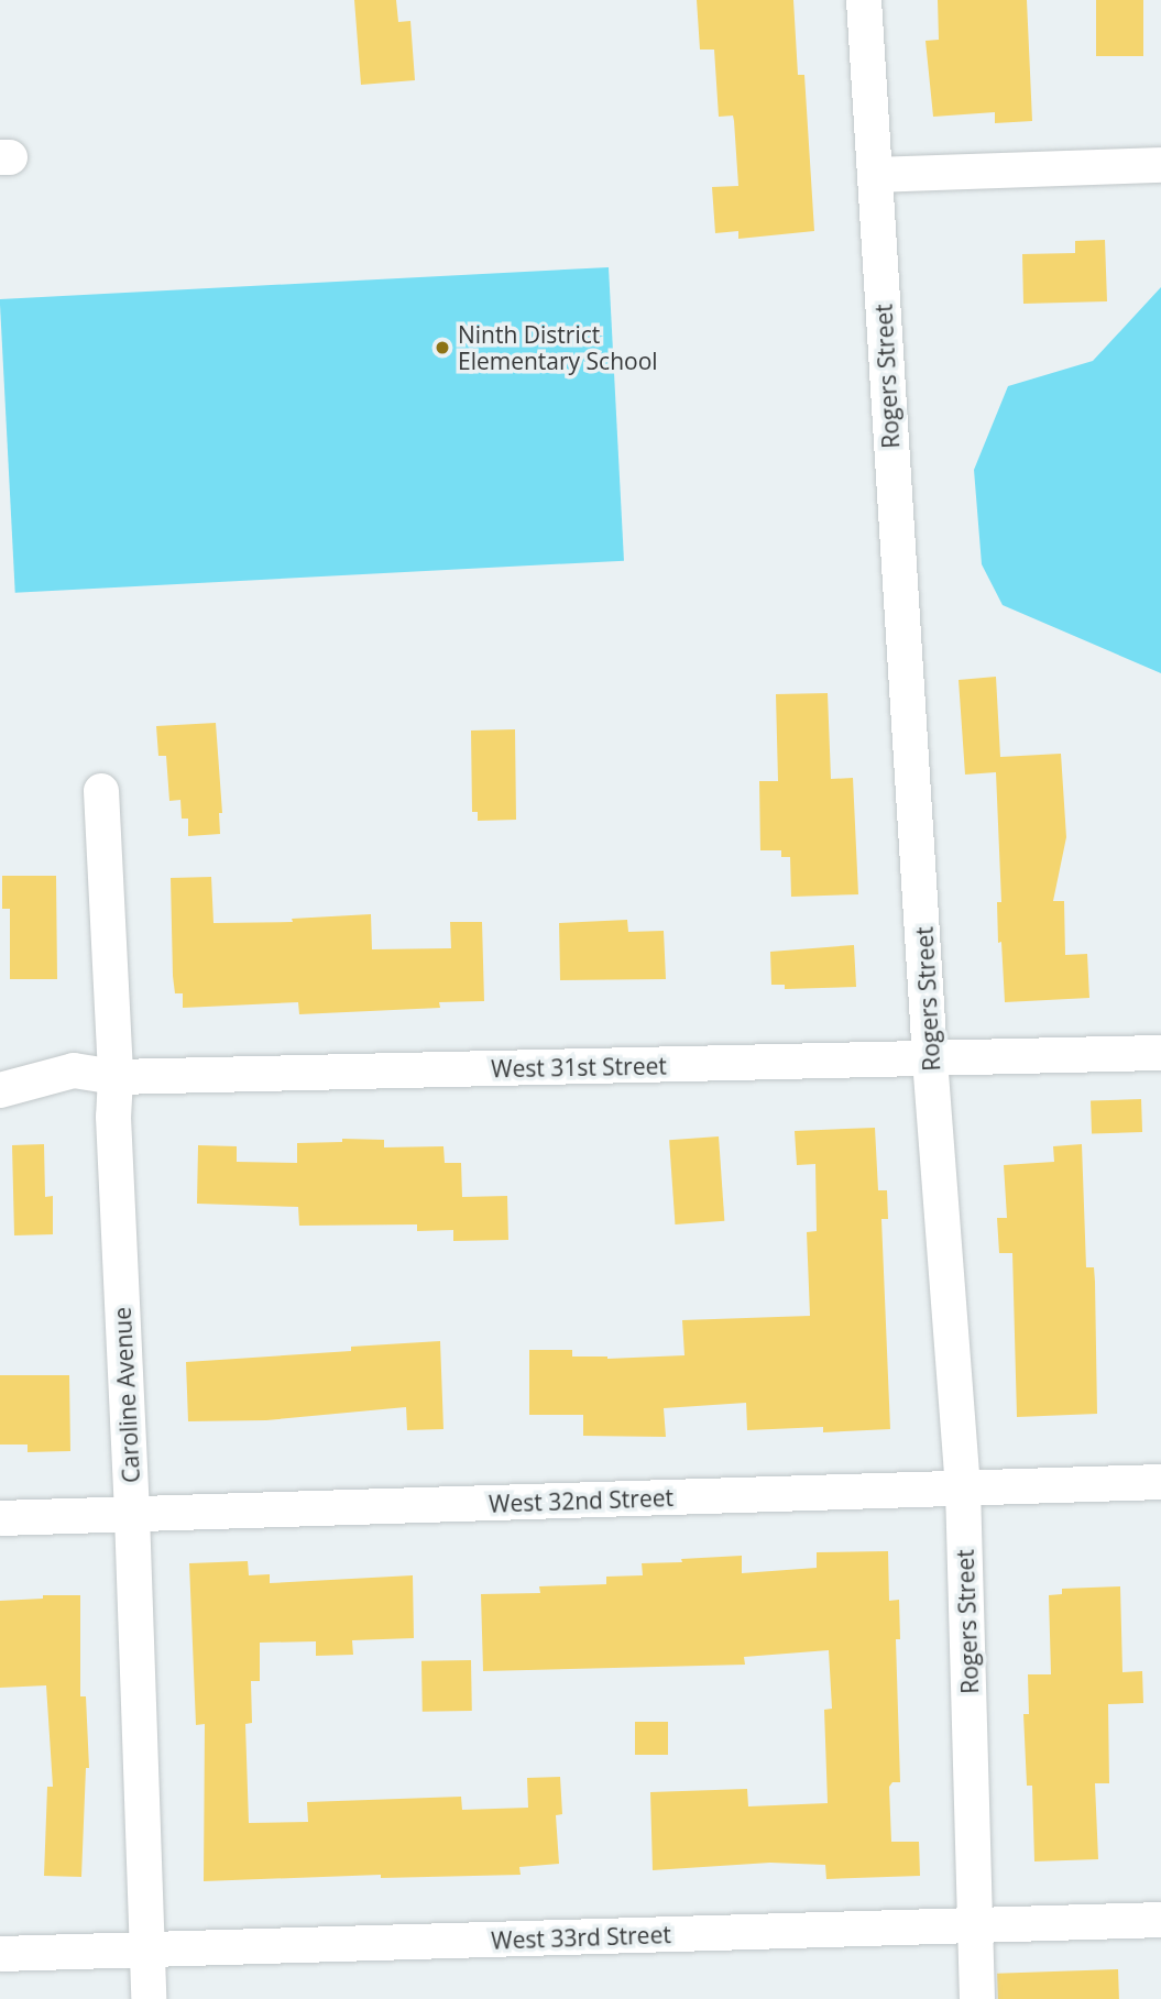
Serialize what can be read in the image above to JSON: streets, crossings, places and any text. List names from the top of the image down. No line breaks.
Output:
{"streets":{"street":["Rogers Street","West 31st Street","Caroline Avenue","West 32nd Street","West 33rd Street"]},"crossings":[["Rogers Street","West 31st Street"],["Rogers Street","West 32nd Street"],["Rogers Street","West 33rd Street"],["West 31st Street","Caroline Avenue"],["Caroline Avenue","West 32nd Street"],["Caroline Avenue","West 33rd Street"]],"places":["Ninth District Elementary School"]}
